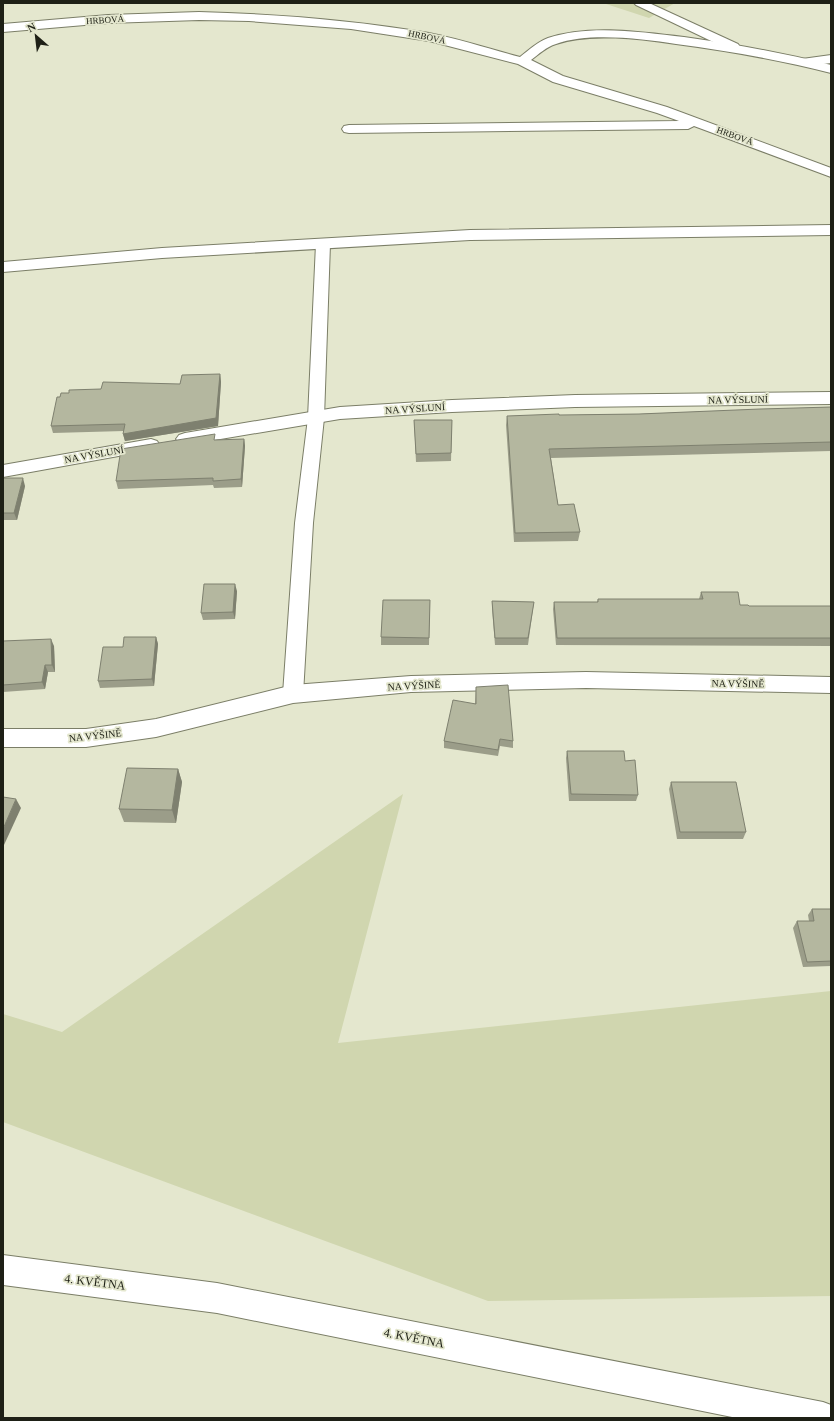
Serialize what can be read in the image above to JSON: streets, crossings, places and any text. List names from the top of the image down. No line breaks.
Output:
{"streets":{"street":["HRBOVÁ","NA VÝSLUNÍ","NA VÝŠINĚ","4. KVĚTNA"]},"north":"top left"}
